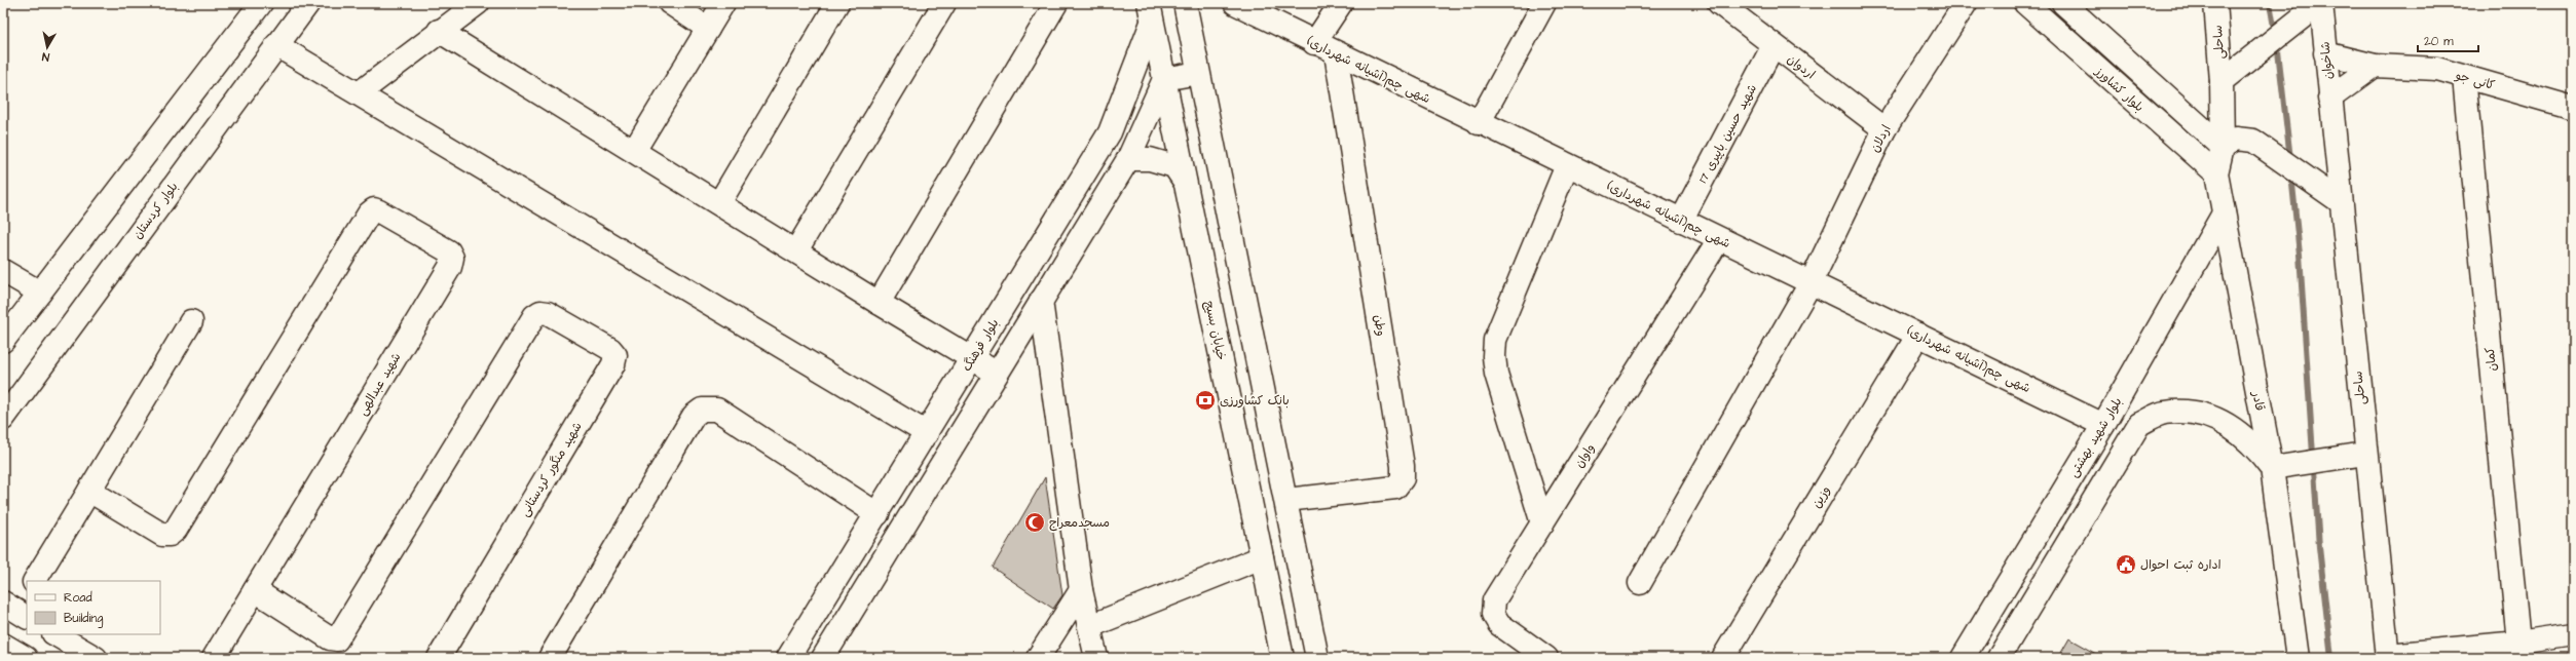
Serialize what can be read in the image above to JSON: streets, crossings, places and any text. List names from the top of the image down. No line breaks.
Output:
{"streets":{"street":["ساحلی","شاخوان","اردوان","شهی چم(آشیانه شهرداری)","کانی جو","بلوار کشاورز","شهید حسین باپیری 17","اردلان","بلوار کردستان","وطن","خیابان بسیج","بلوار فرهنگ","کمان","شهید عبدالهی","قادر","بلوار شهید بهشتی","واوان","شهید منگور کردستانی","وزین"]},"crossings":[["ساحلی","شاخوان"],["ساحلی","قادر"],["شاخوان","کانی جو"],["اردوان","شهید حسین باپیری 17"],["اردوان","اردلان"],["شهی چم(آشیانه شهرداری)","شهید حسین باپیری 17"],["شهی چم(آشیانه شهرداری)","اردلان"],["شهی چم(آشیانه شهرداری)","وطن"],["شهی چم(آشیانه شهرداری)","بلوار شهید بهشتی"],["شهی چم(آشیانه شهرداری)","واوان"],["شهی چم(آشیانه شهرداری)","وزین"],["کانی جو","کمان"],["بلوار کشاورز","قادر"],["خیابان بسیج","بلوار فرهنگ"],["شهید عبدالهی","شهید منگور کردستانی"],["قادر","بلوار شهید بهشتی"]],"places":{"bank":["بانک کشاورزی"],"mosque":["مسجدمعراج"],"public building":["اداره ثبت احوال"]},"legend":["Road","Building"],"scale_bar":"20 m","north":"bottom"}
